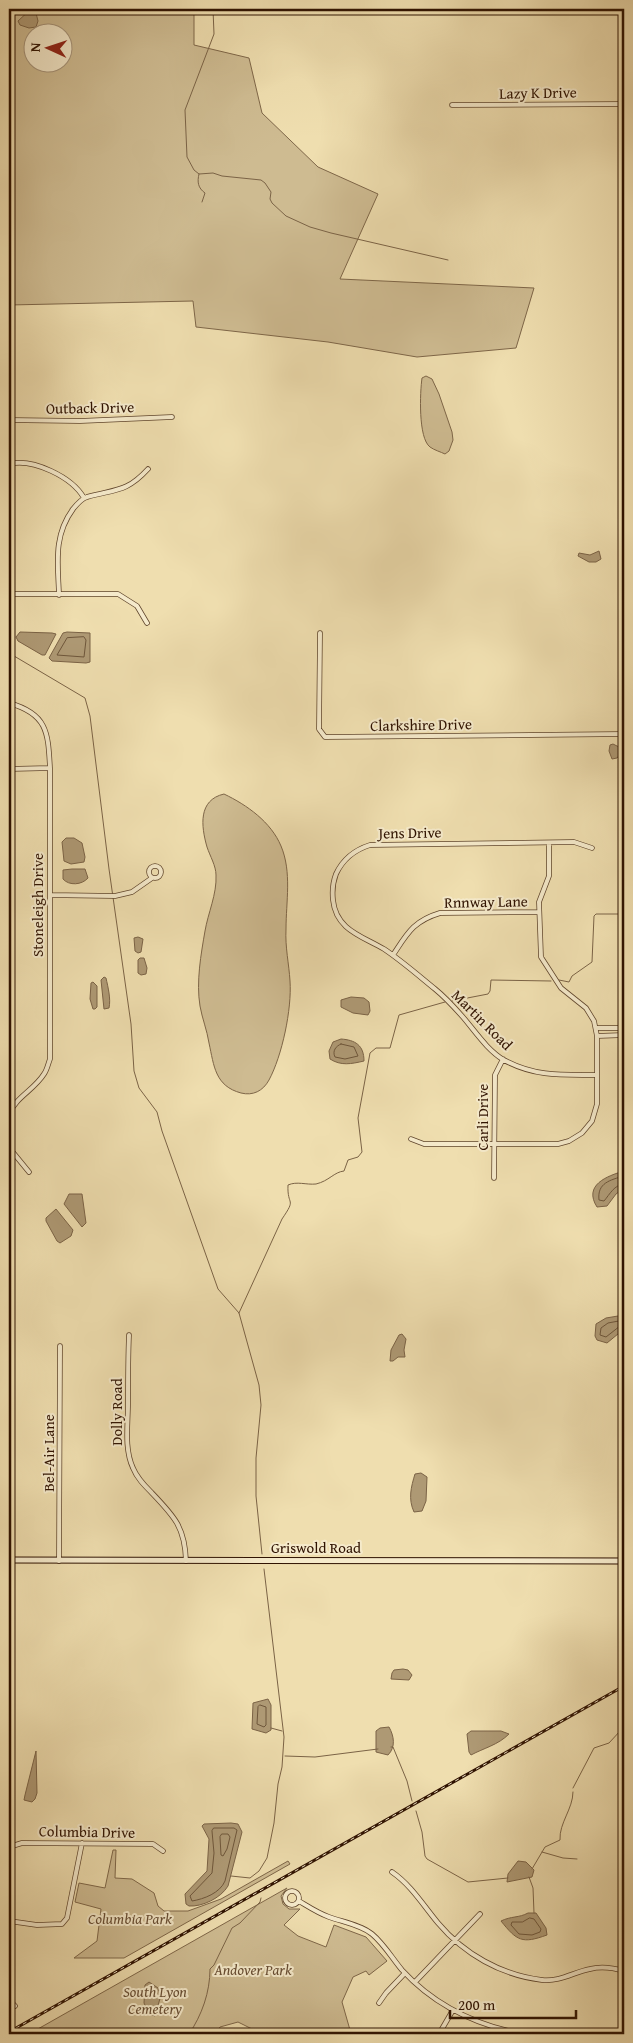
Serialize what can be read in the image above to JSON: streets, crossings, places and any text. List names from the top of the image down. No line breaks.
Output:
{"streets":{"street":["Lazy K Drive","Outback Drive","Clarkshire Drive","Jens Drive","Rnnway Lane","Stoneleigh Drive","Martin Road","Carli Drive","Dolly Road","Bel-Air Lane","Griswold Road","Columbia Drive"]},"crossings":[["Jens Drive","Rnnway Lane"],["Jens Drive","Martin Road"],["Rnnway Lane","Martin Road"],["Martin Road","Carli Drive"],["Dolly Road","Griswold Road"],["Bel-Air Lane","Griswold Road"]],"parks":["Columbia Park","Andover Park","South Lyon Cemetery"],"scale_bar":"200 m","north":"left"}
